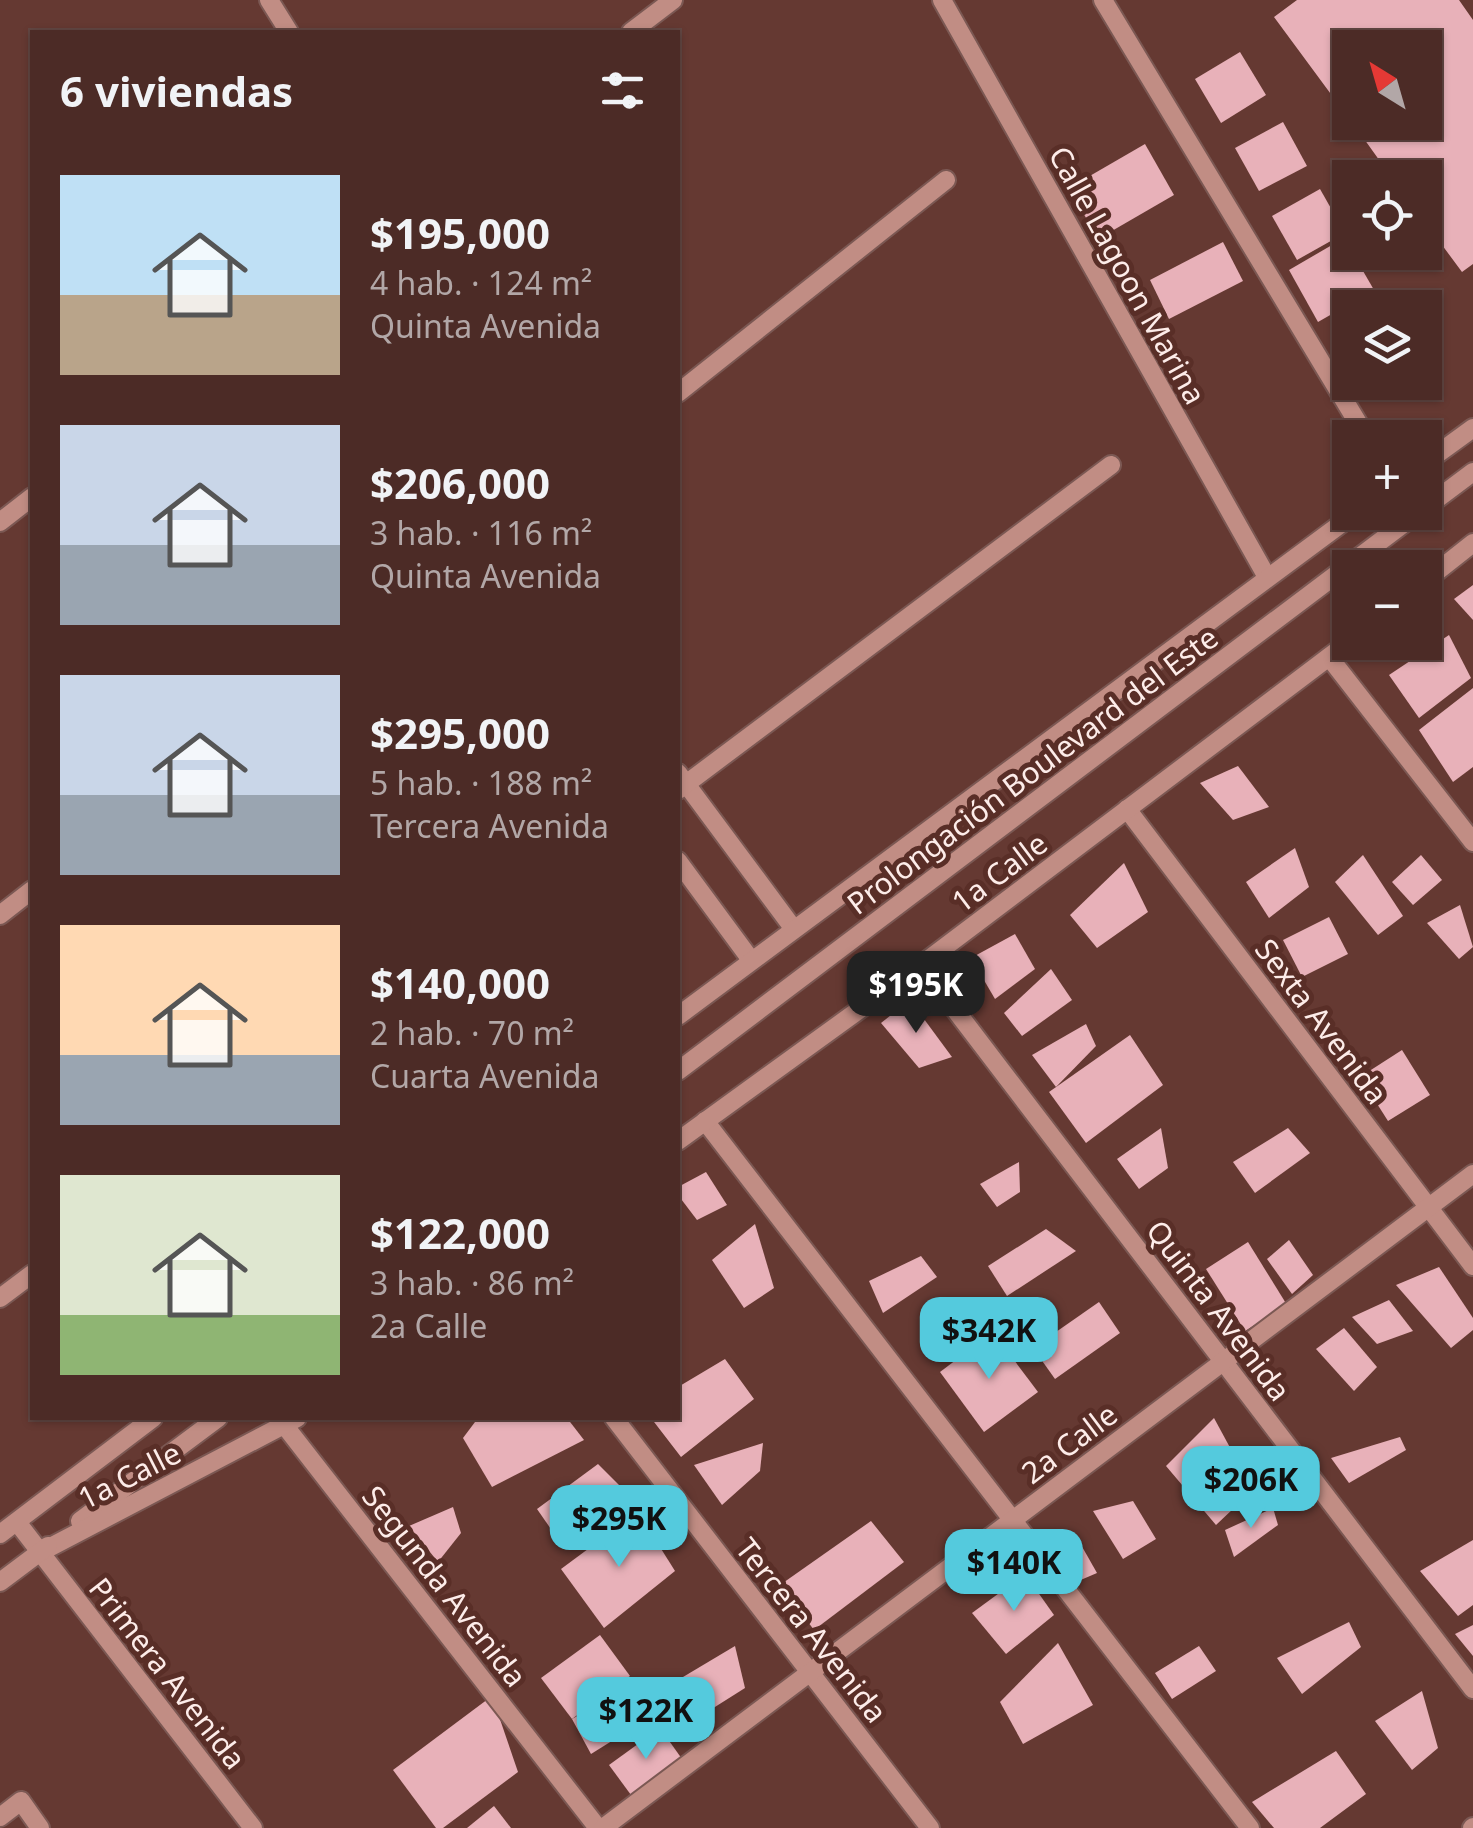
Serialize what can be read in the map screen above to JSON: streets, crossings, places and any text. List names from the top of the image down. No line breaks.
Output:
{"streets":{"street":["Calle Lagoon Marina","Prolongación Boulevard del Este","1a Calle","Sexta Avenida","Quinta Avenida","2a Calle","Segunda Avenida","Tercera Avenida","Primera Avenida"]},"crossings":[["1a Calle","Sexta Avenida"],["1a Calle","Quinta Avenida"],["1a Calle","Segunda Avenida"],["1a Calle","Primera Avenida"],["Sexta Avenida","2a Calle"],["Quinta Avenida","2a Calle"],["2a Calle","Segunda Avenida"],["2a Calle","Tercera Avenida"]],"north":"top left","page":{"map_buttons":["+","−"],"heading":"6 viviendas","list":[{"name":"$195,000","note":"4 hab. · 124 m² · Quinta Avenida"},{"name":"$206,000","note":"3 hab. · 116 m² · Quinta Avenida"},{"name":"$295,000","note":"5 hab. · 188 m² · Tercera Avenida"},{"name":"$140,000","note":"2 hab. · 70 m² · Cuarta Avenida"},{"name":"$122,000","note":"3 hab. · 86 m² · 2a Calle"}],"price":["$195K","$342K","$206K","$295K","$140K","$122K"]}}
